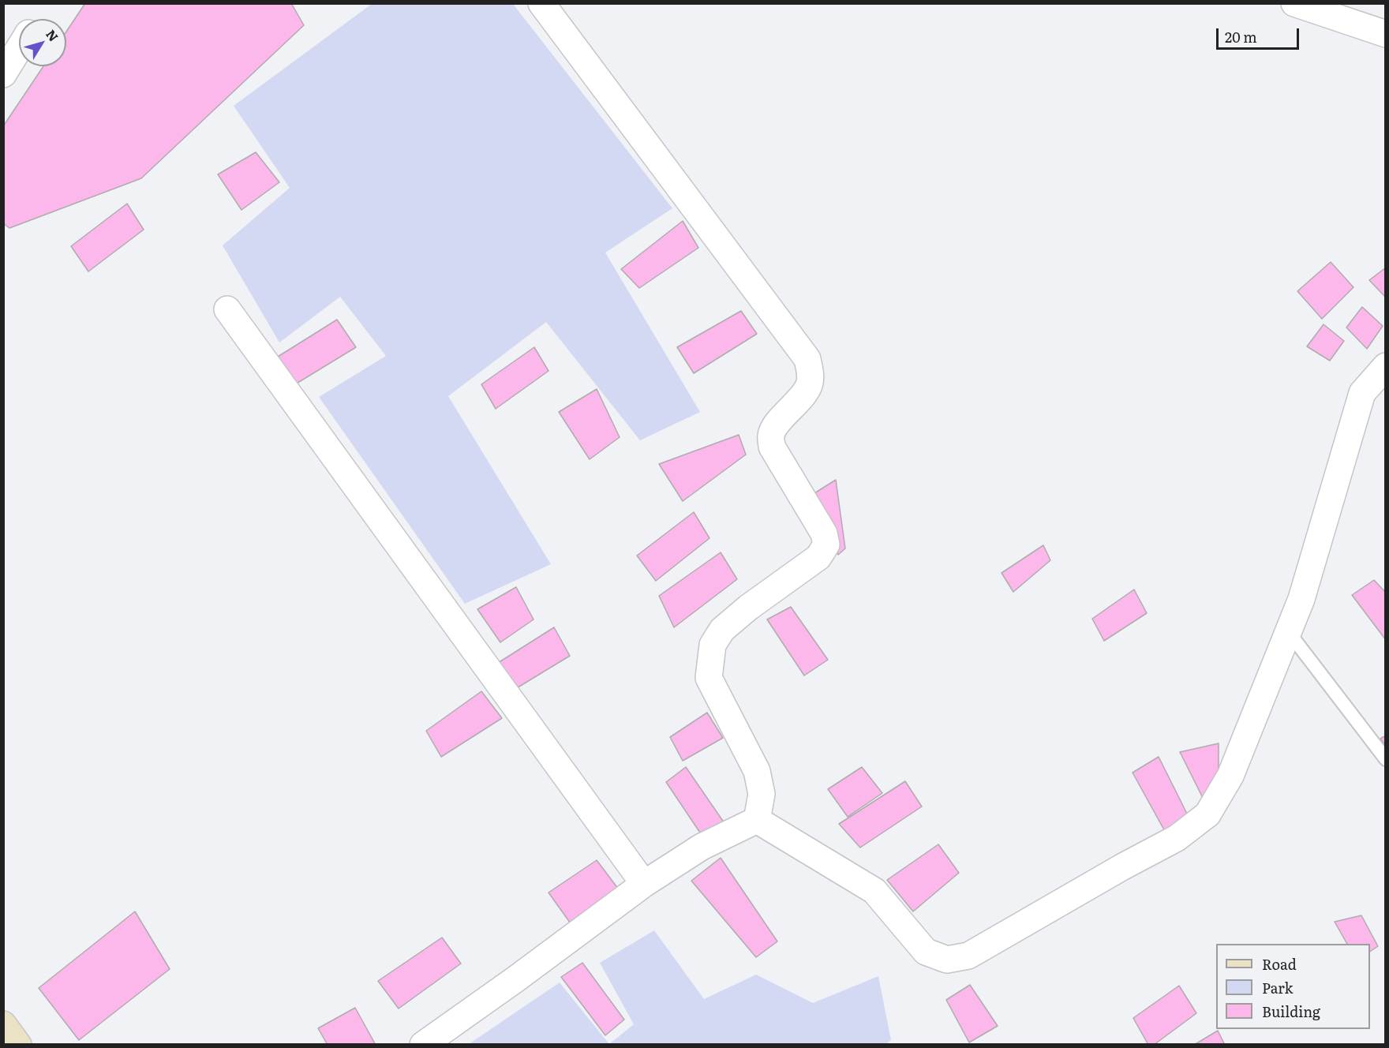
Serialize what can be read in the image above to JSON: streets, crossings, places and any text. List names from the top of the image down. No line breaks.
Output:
{"legend":["Road","Park","Building"],"scale_bar":"20 m","north":"top right"}
